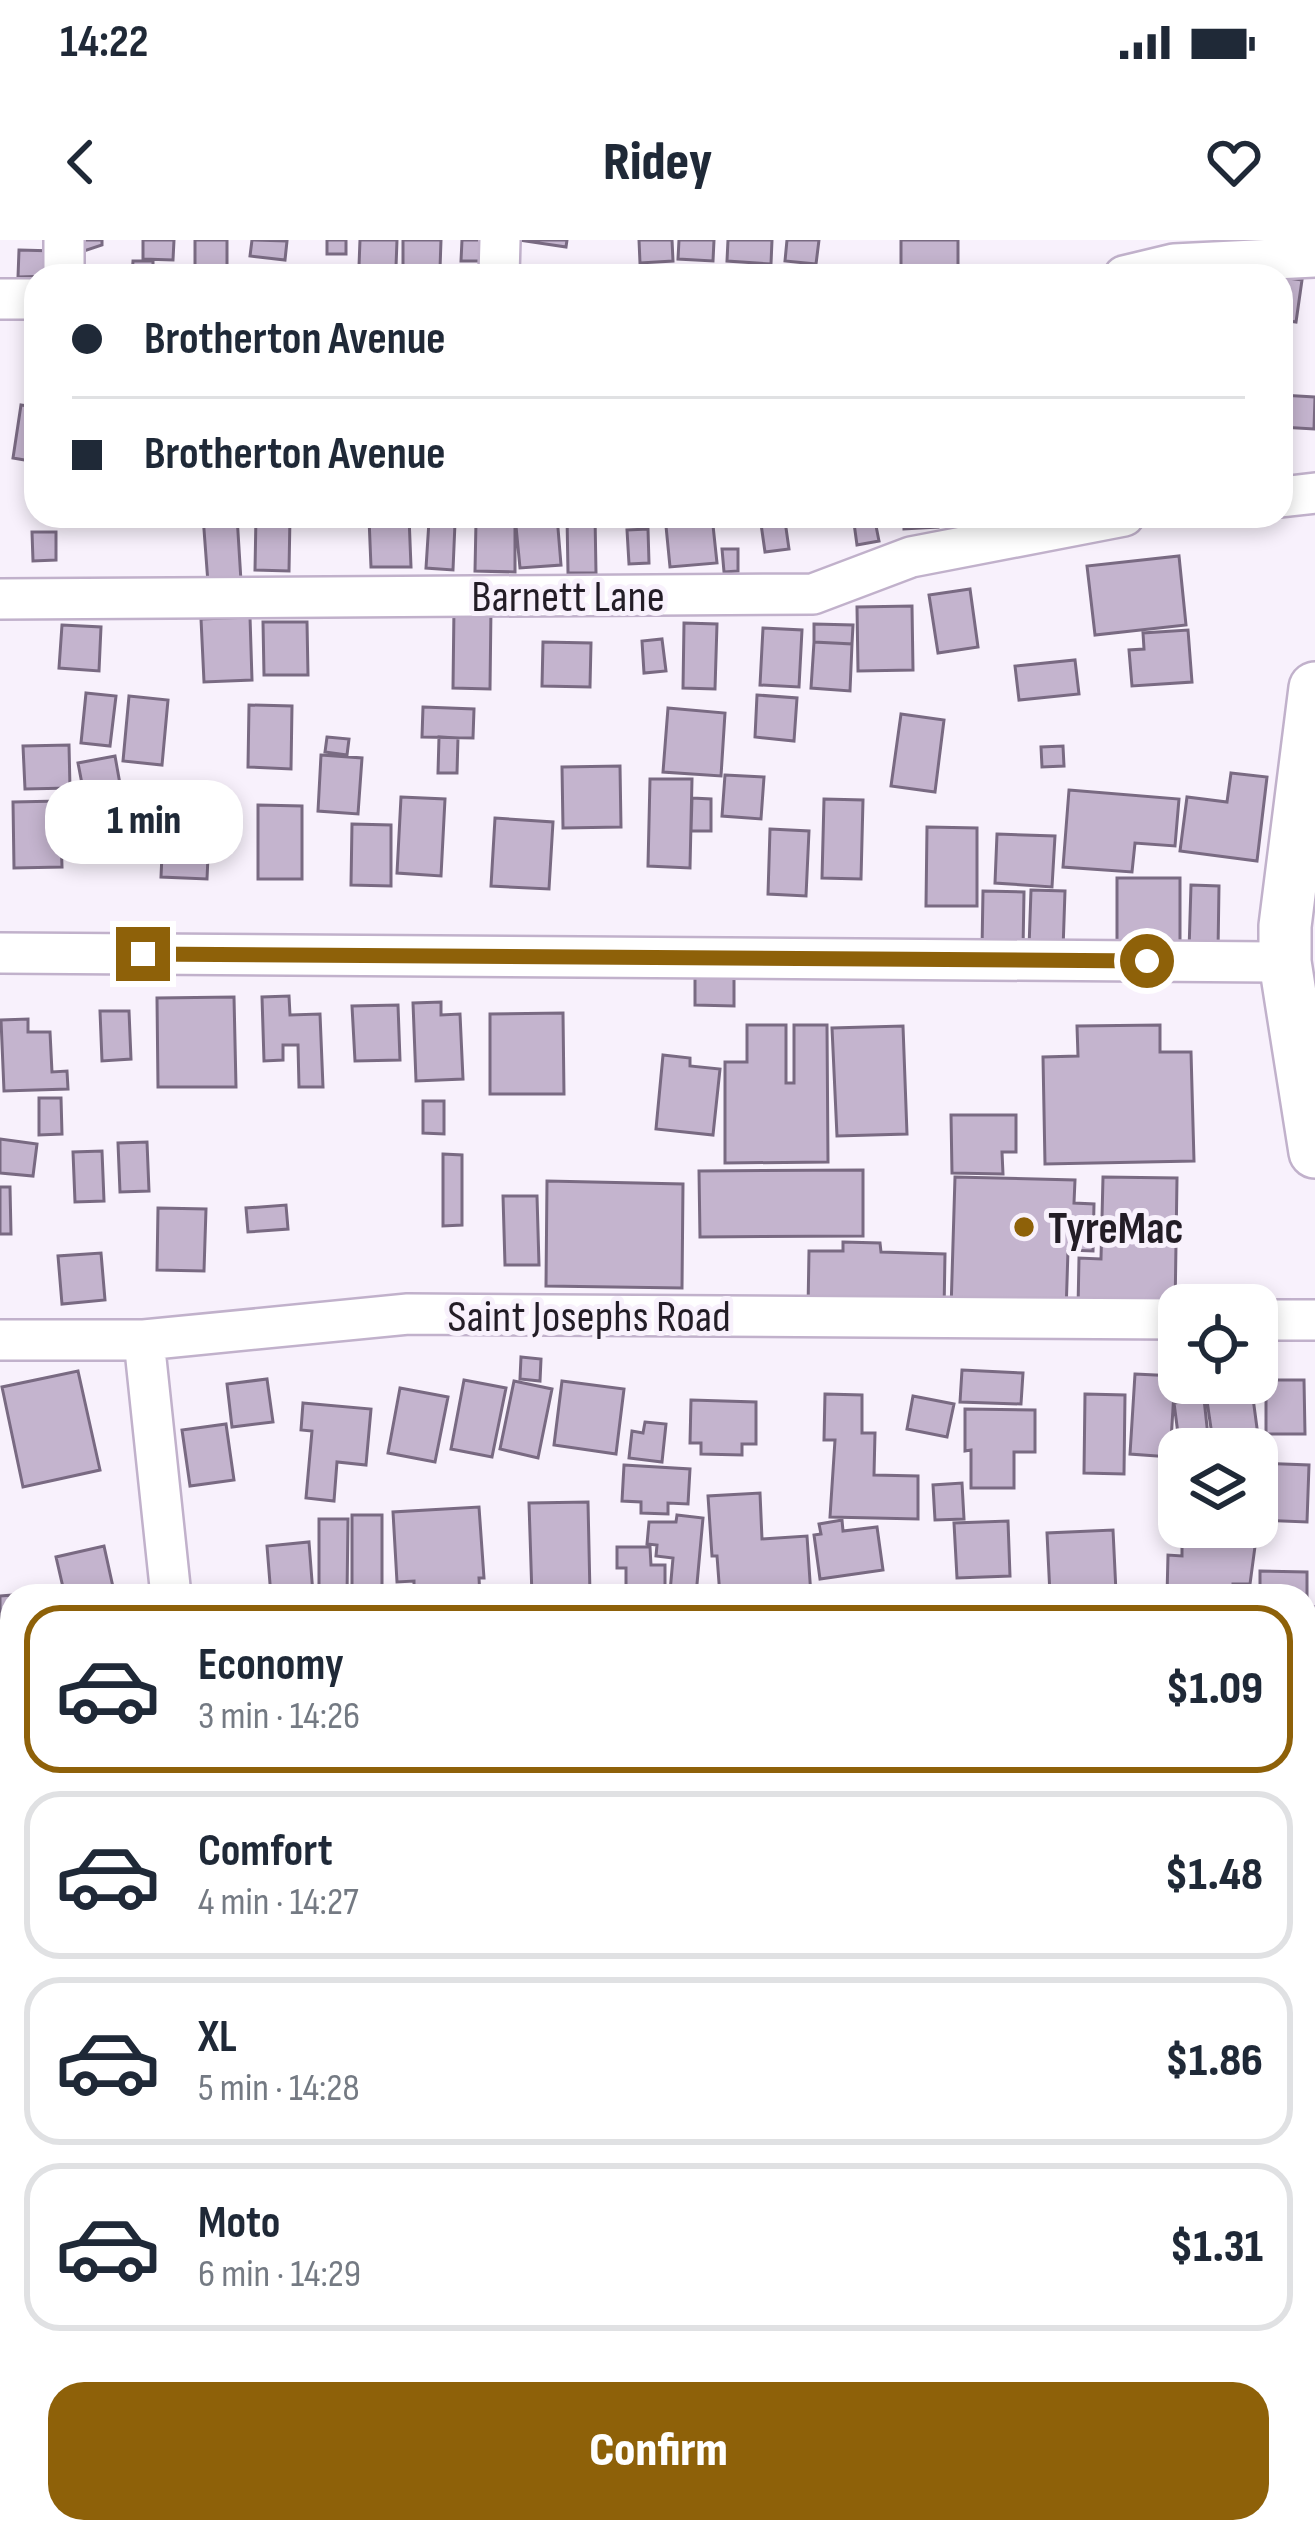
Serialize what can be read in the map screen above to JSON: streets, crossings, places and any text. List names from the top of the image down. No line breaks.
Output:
{"streets":{"street":["Barnett Lane","Saint Josephs Road"]},"places":["TyreMac"],"page":{"status":"14:22","header":"Ridey","banner":["Brotherton Avenue","Brotherton Avenue"],"bubble":"1 min","list":[{"name":"Economy","note":"3 min · 14:26","value":"$1.09"},{"name":"Comfort","note":"4 min · 14:27","value":"$1.48"},{"name":"XL","note":"5 min · 14:28","value":"$1.86"},{"name":"Moto","note":"6 min · 14:29","value":"$1.31"}],"buttons":"Confirm"}}
